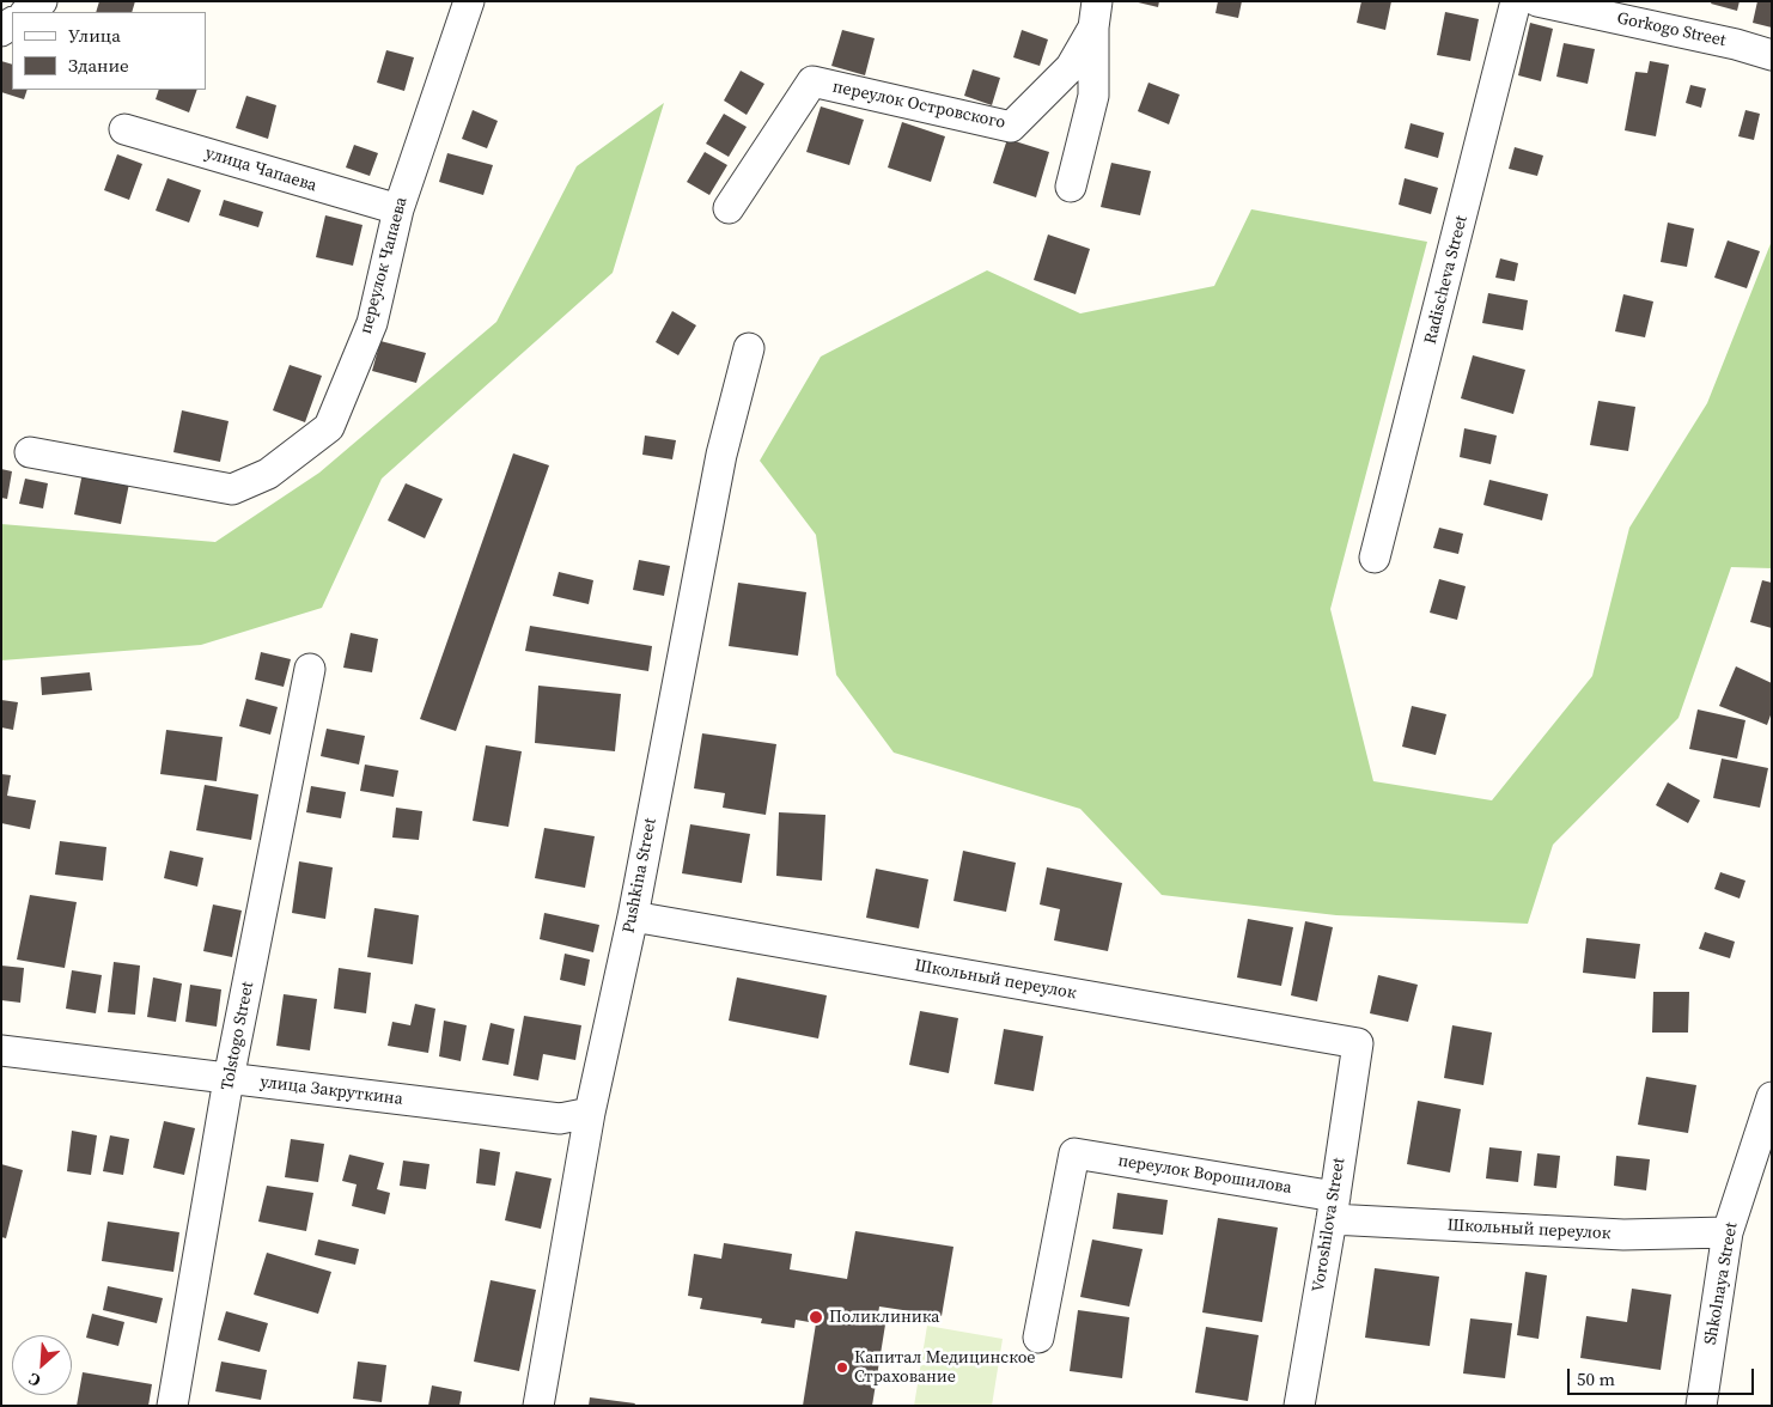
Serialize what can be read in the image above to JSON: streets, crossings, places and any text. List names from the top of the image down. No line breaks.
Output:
{"streets":{"street":["Gorkogo Street","переулок Островского","улица Чапаева","переулок Чапаева","Radischeva Street","Pushkina Street","Школьный переулок","Tolstogo Street","улица Закруткина","переулок Ворошилова","Voroshilova Street","Shkolnaya Street"]},"crossings":[["улица Чапаева","переулок Чапаева"],["Pushkina Street","Школьный переулок"],["Pushkina Street","улица Закруткина"],["Школьный переулок","переулок Ворошилова"],["Школьный переулок","Voroshilova Street"],["Школьный переулок","Shkolnaya Street"],["Tolstogo Street","улица Закруткина"],["переулок Ворошилова","Voroshilova Street"]],"places":["Поликлиника","Капитал Медицинское Страхование"],"legend":["Улица","Здание"],"scale_bar":"50 m","north":"bottom left"}
